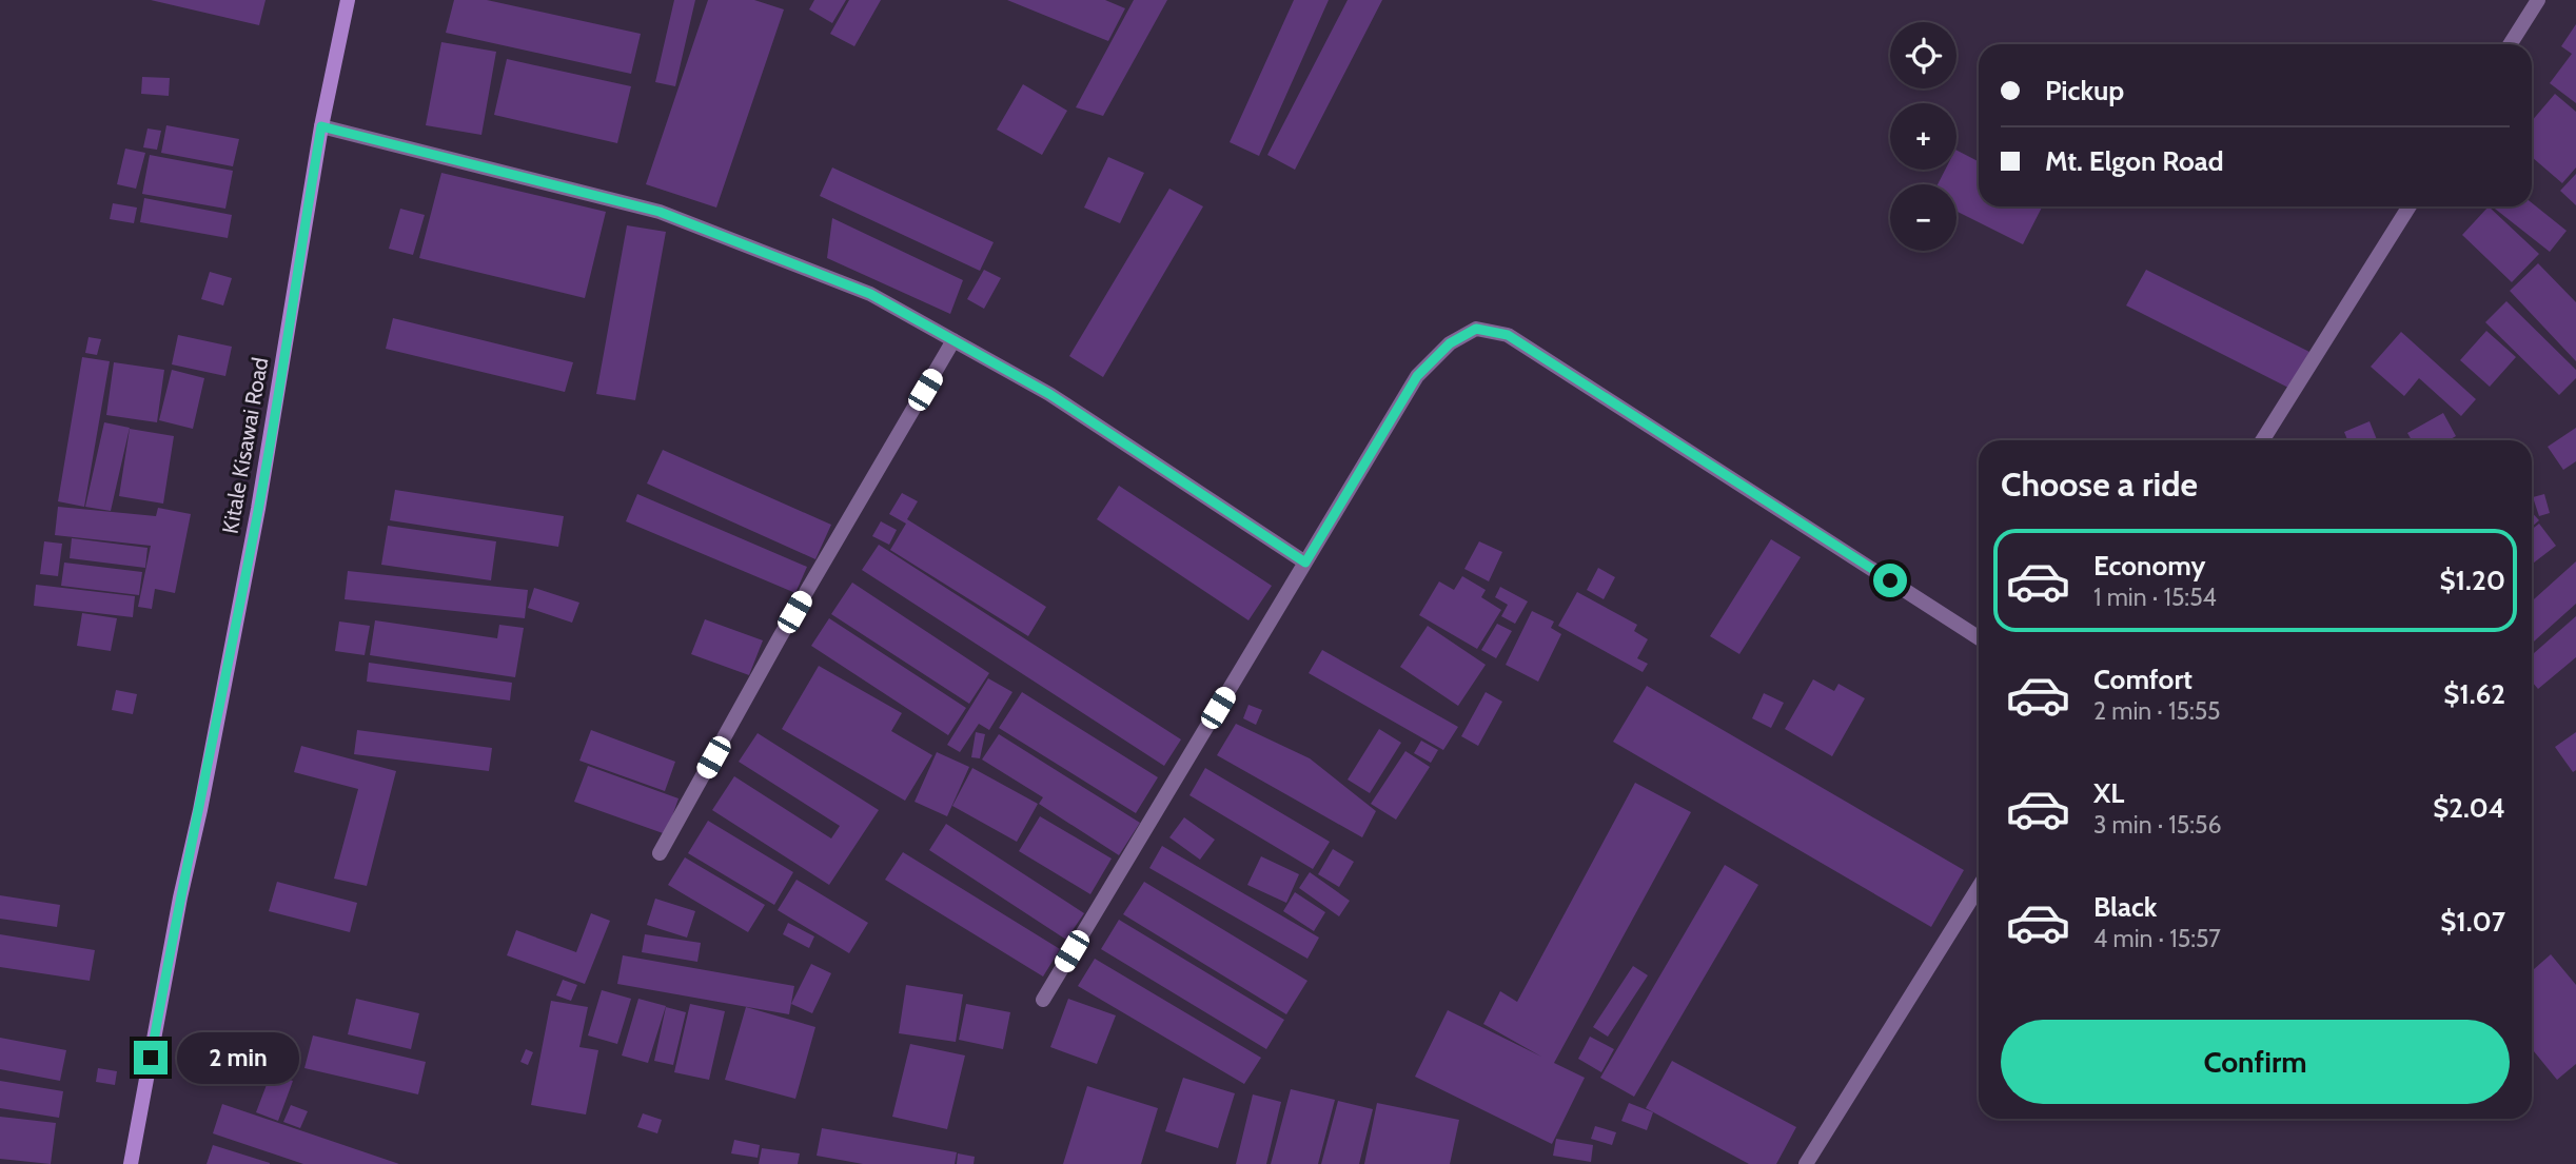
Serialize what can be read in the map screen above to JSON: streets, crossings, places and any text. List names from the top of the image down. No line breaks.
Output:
{"streets":{"street":["Kitale Kisawai Road"]},"page":{"map_buttons":["+","−"],"banner":["Pickup","Mt. Elgon Road"],"heading":"Choose a ride","list":[{"name":"Economy","note":"1 min · 15:54","value":"$1.20"},{"name":"Comfort","note":"2 min · 15:55","value":"$1.62"},{"name":"XL","note":"3 min · 15:56","value":"$2.04"},{"name":"Black","note":"4 min · 15:57","value":"$1.07"}],"buttons":"Confirm","bubble":"2 min"}}
